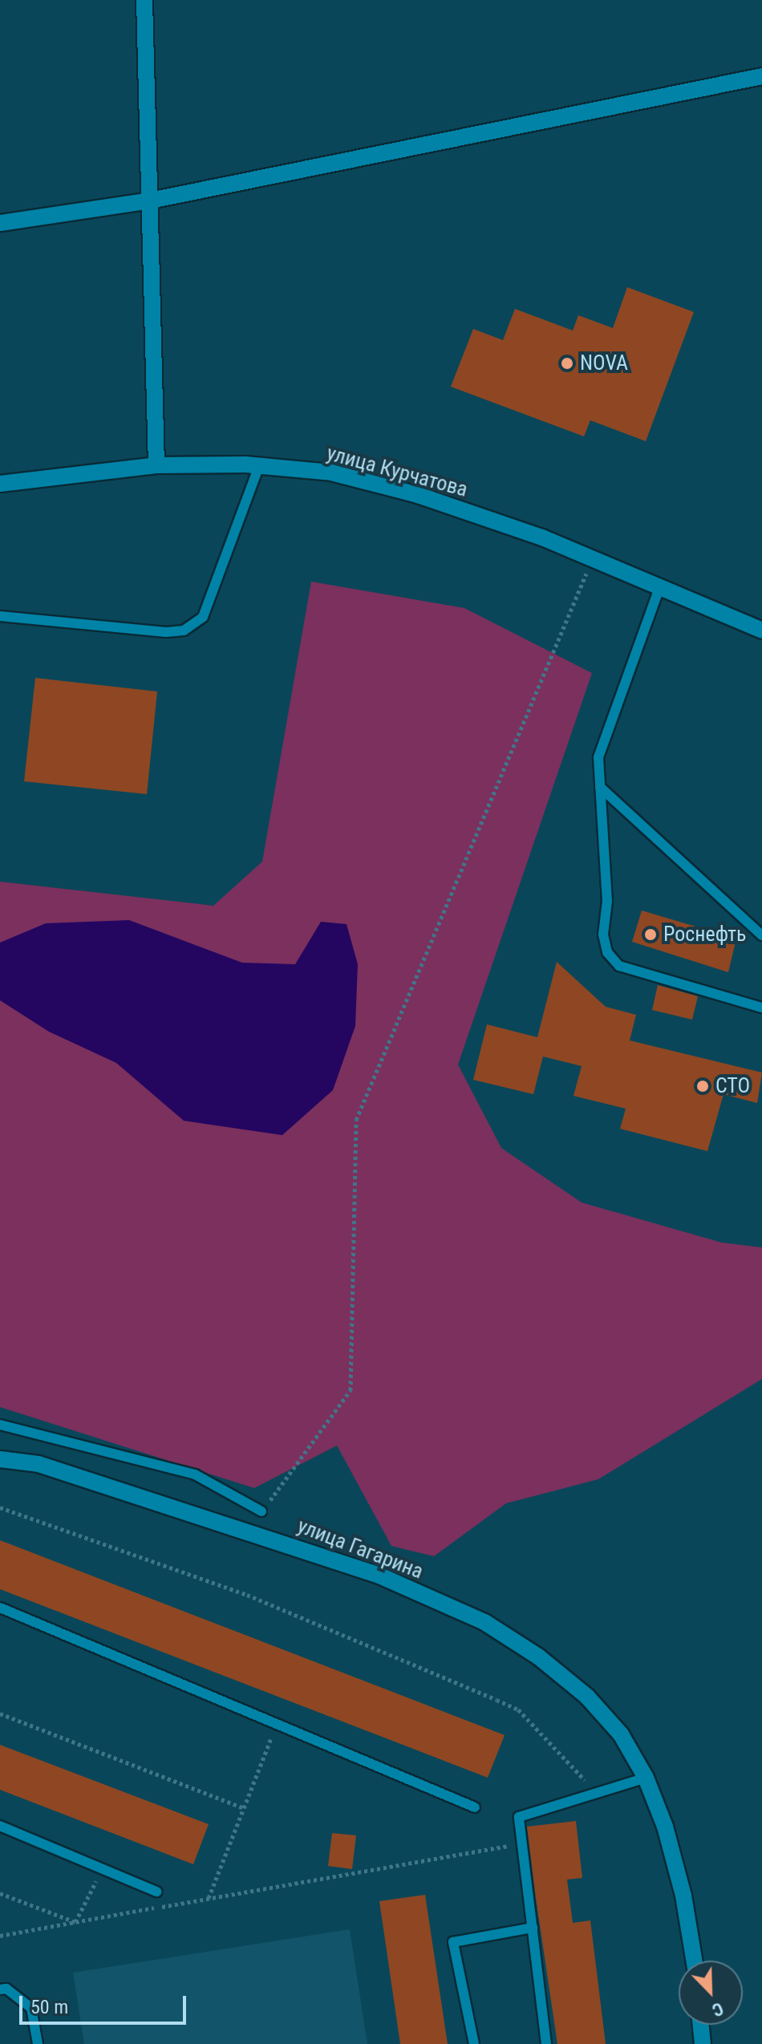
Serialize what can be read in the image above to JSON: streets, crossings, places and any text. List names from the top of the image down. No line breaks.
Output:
{"streets":{"street":["улица Курчатова","улица Гагарина"]},"places":["NOVA","Роснефть","СТО"],"scale_bar":"50 m","north":"bottom right"}
